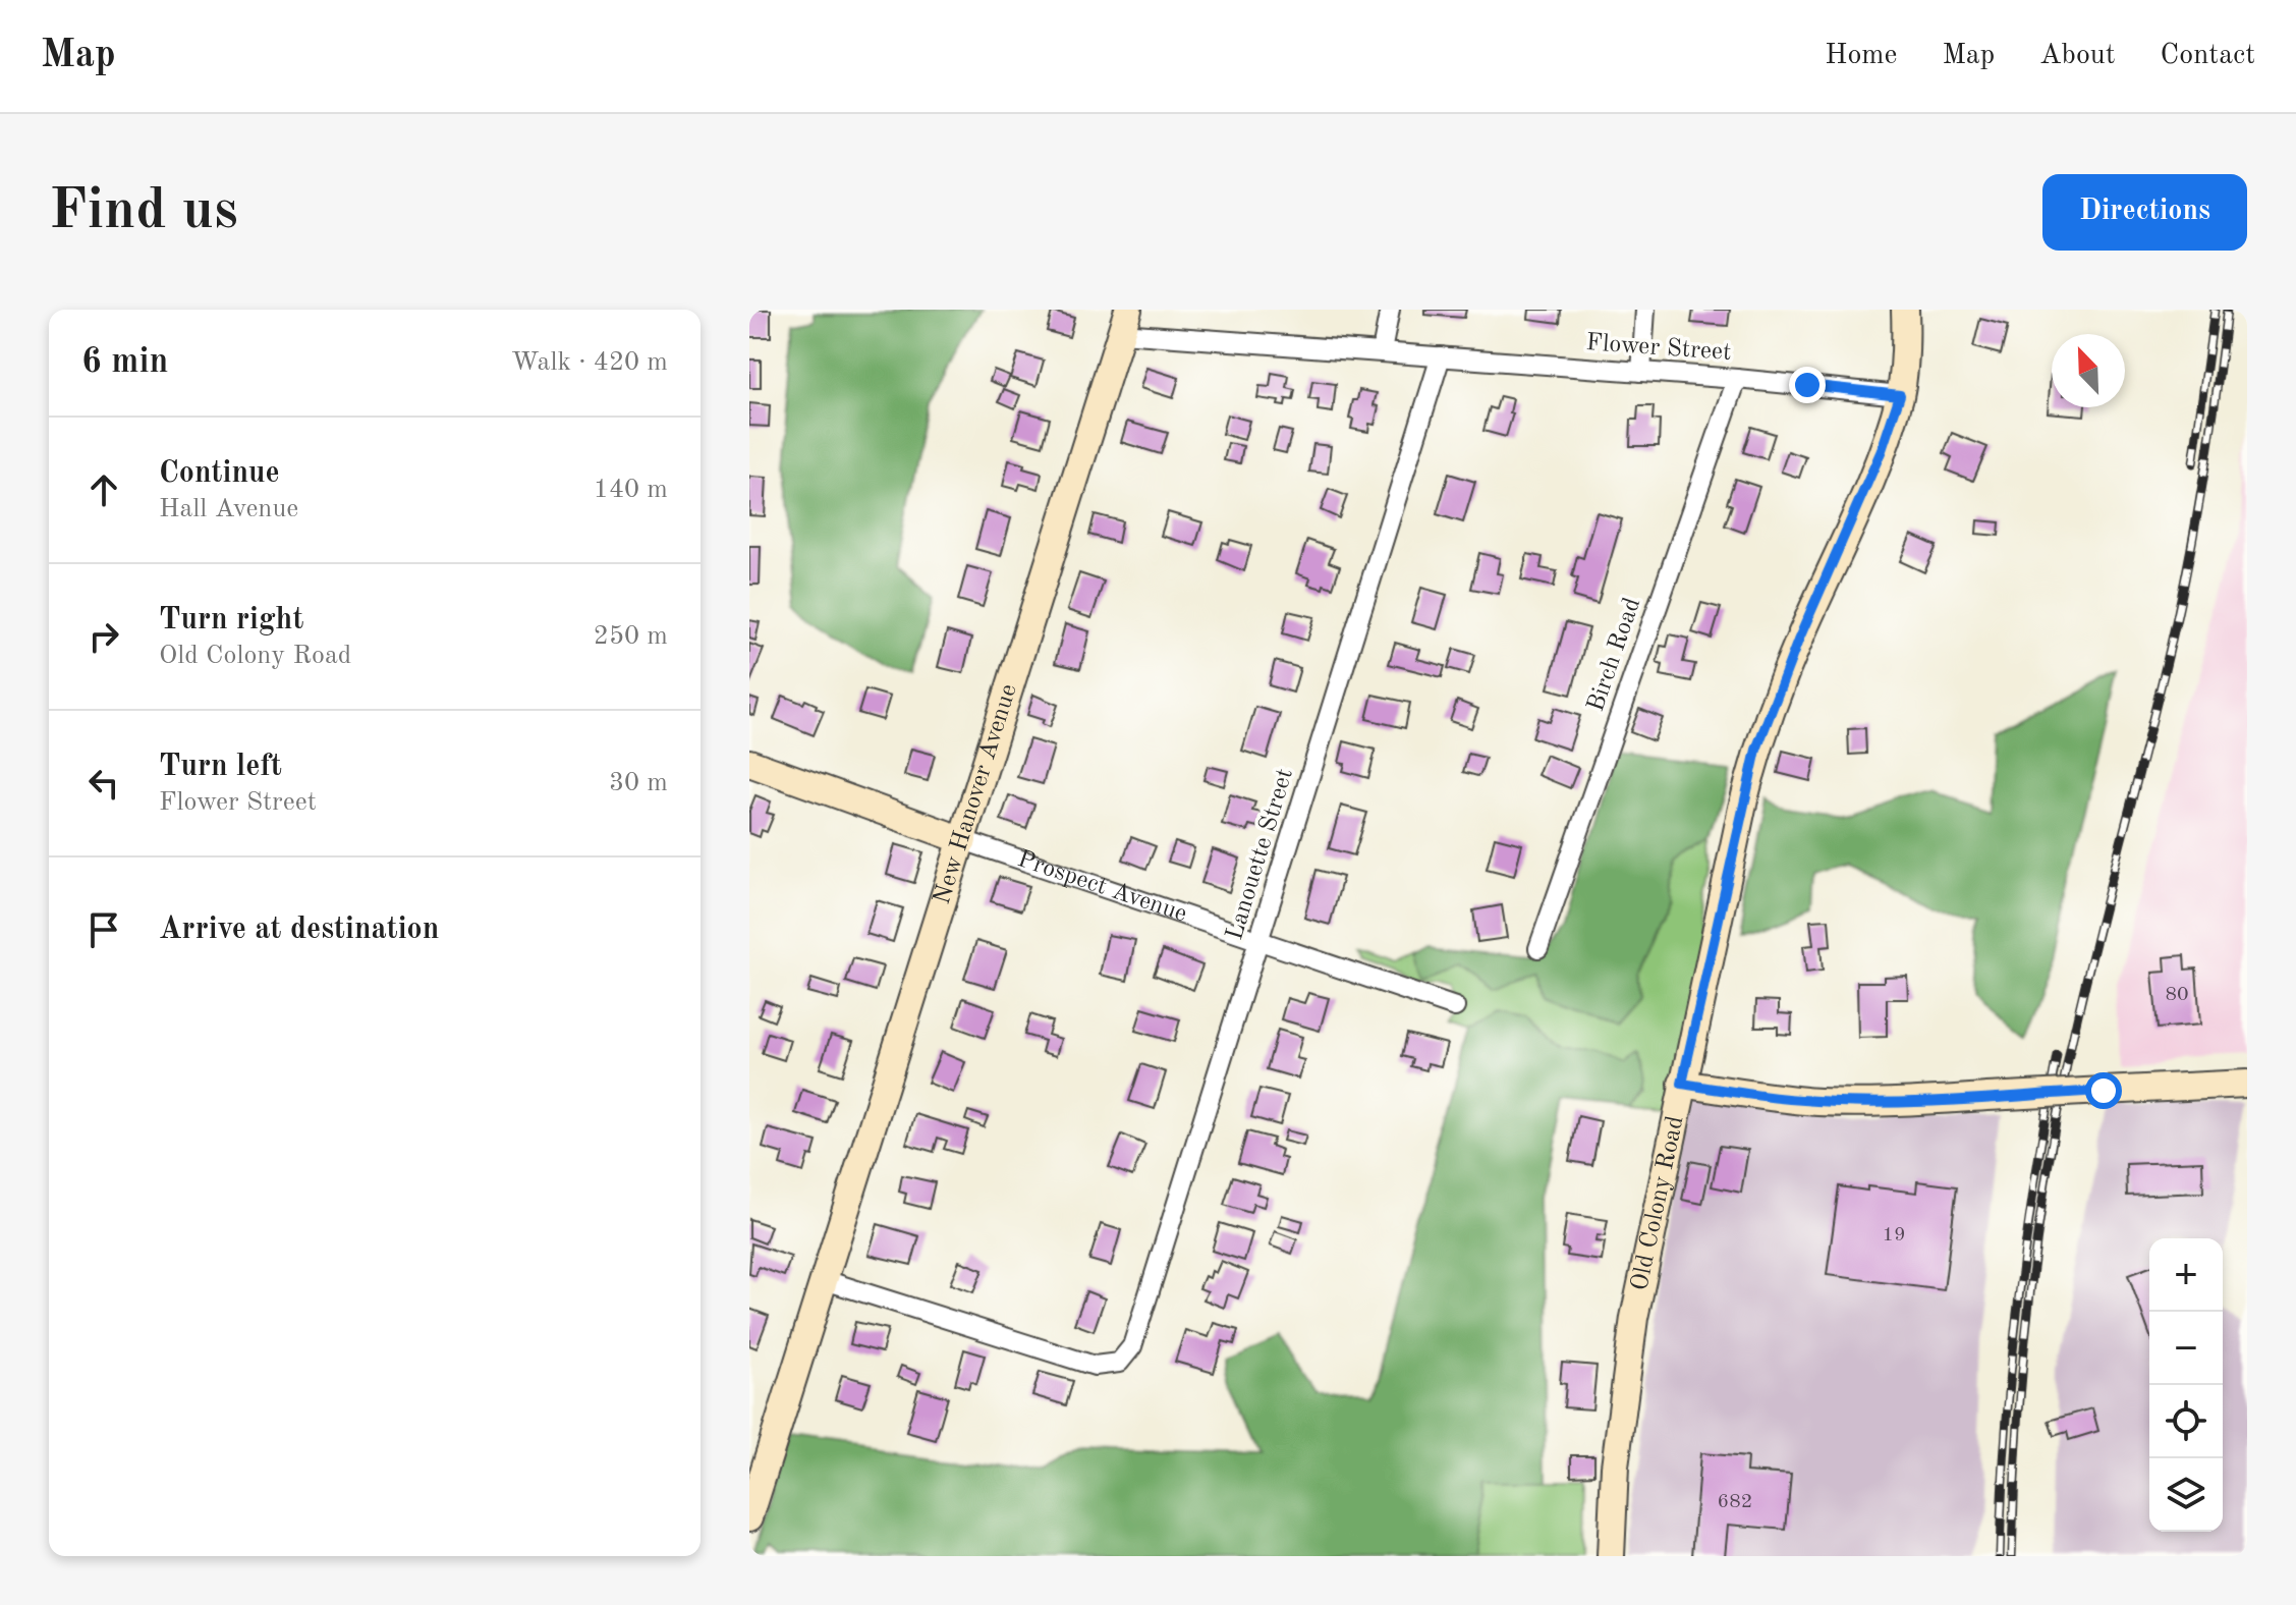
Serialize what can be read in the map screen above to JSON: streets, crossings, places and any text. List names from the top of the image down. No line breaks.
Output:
{"streets":{"main road":["New Hanover Avenue","Prospect Avenue","Old Colony Road"],"street":["Flower Street","Birch Road","Lanouette Street"]},"crossings":[["Flower Street","Birch Road"],["Flower Street","New Hanover Avenue"],["Flower Street","Lanouette Street"],["Flower Street","Old Colony Road"],["New Hanover Avenue","Lanouette Street"],["New Hanover Avenue","Prospect Avenue"],["Lanouette Street","Prospect Avenue"]],"house_numbers":["80","19","682"],"north":"top left","page":{"header":"Map","nav":["Home","Map","About","Contact"],"buttons":"Directions","title":"Find us","heading":["6 min","Walk · 420 m"],"list":[["Continue","Hall Avenue","140 m"],["Turn right","Old Colony Road","250 m"],["Turn left","Flower Street","30 m"],"Arrive at destination"],"map_buttons":["+","−"]}}
